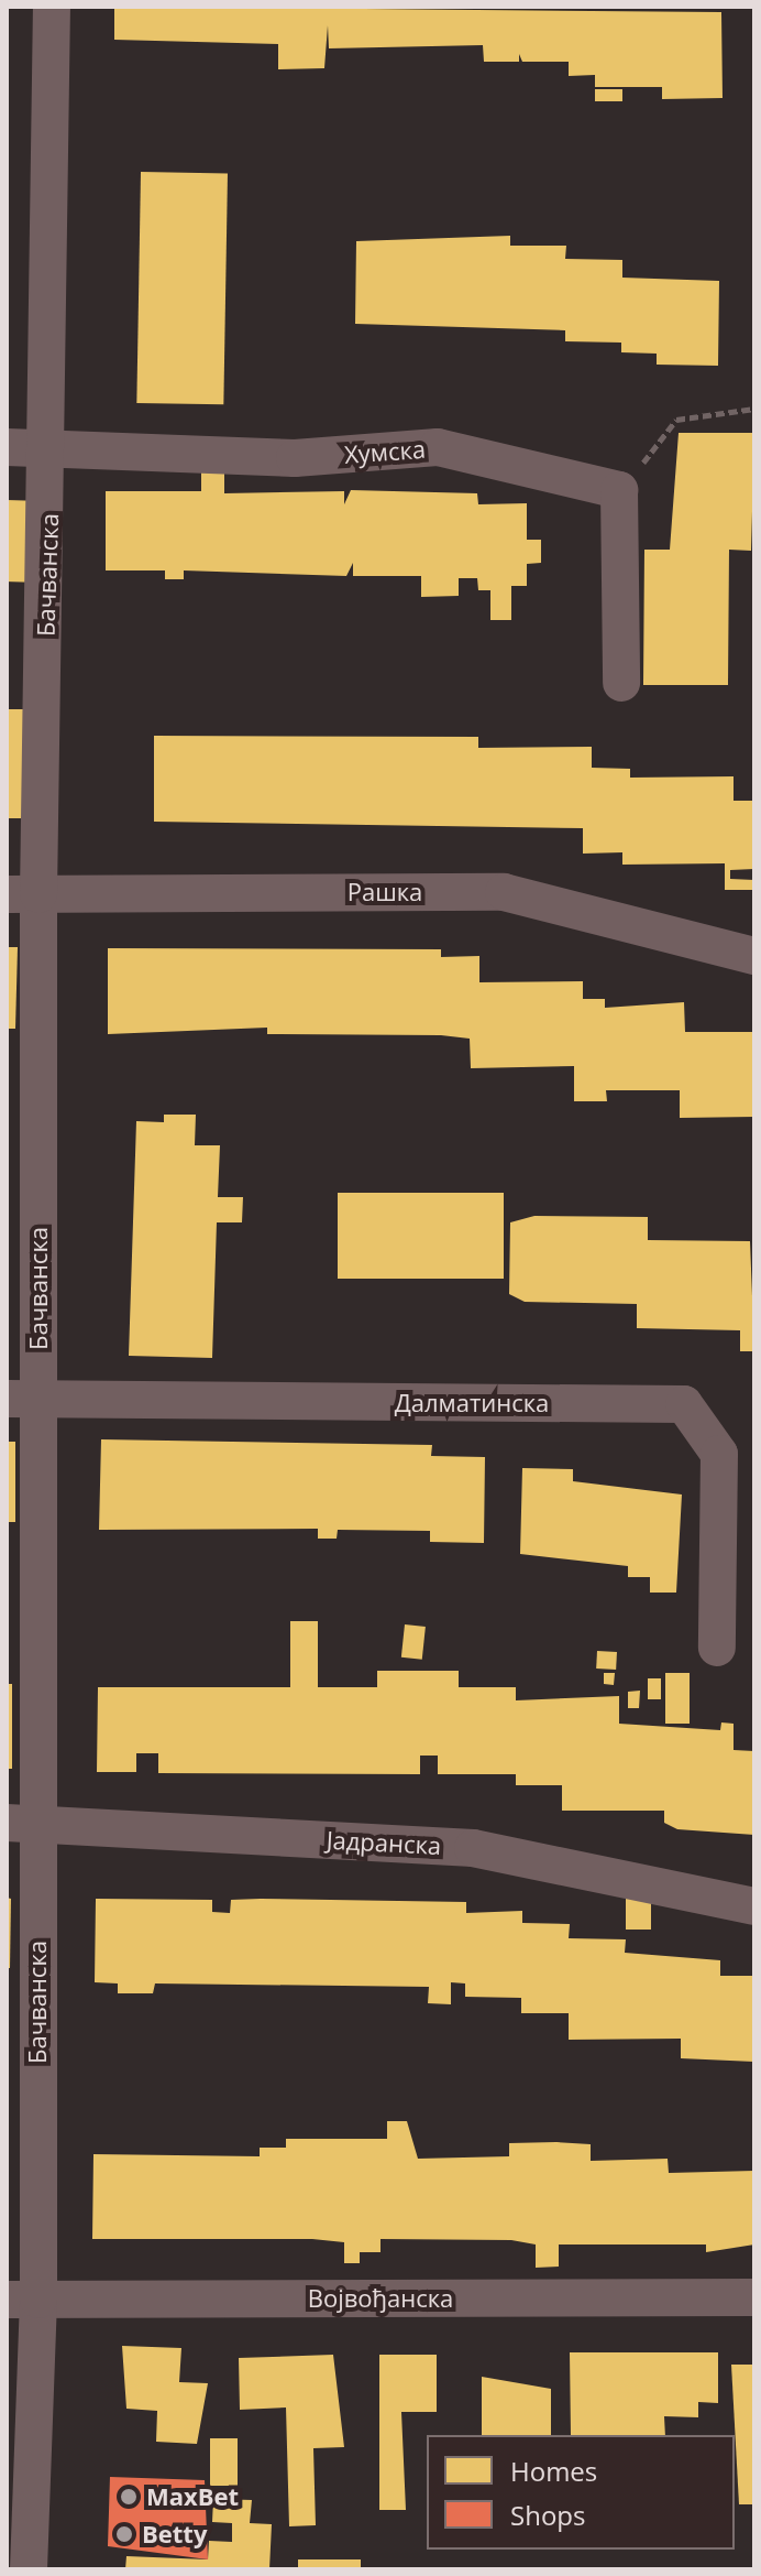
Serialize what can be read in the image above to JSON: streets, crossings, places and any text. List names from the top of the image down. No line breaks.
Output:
{"streets":{"street":["Хумска","Бачванска","Рашка","Далматинска","Јадранска","Војвођанска"]},"crossings":[["Хумска","Бачванска"],["Бачванска","Рашка"],["Бачванска","Далматинска"],["Бачванска","Јадранска"],["Бачванска","Војвођанска"]],"places":["MaxBet","Betty"],"legend":["Homes","Shops"]}
